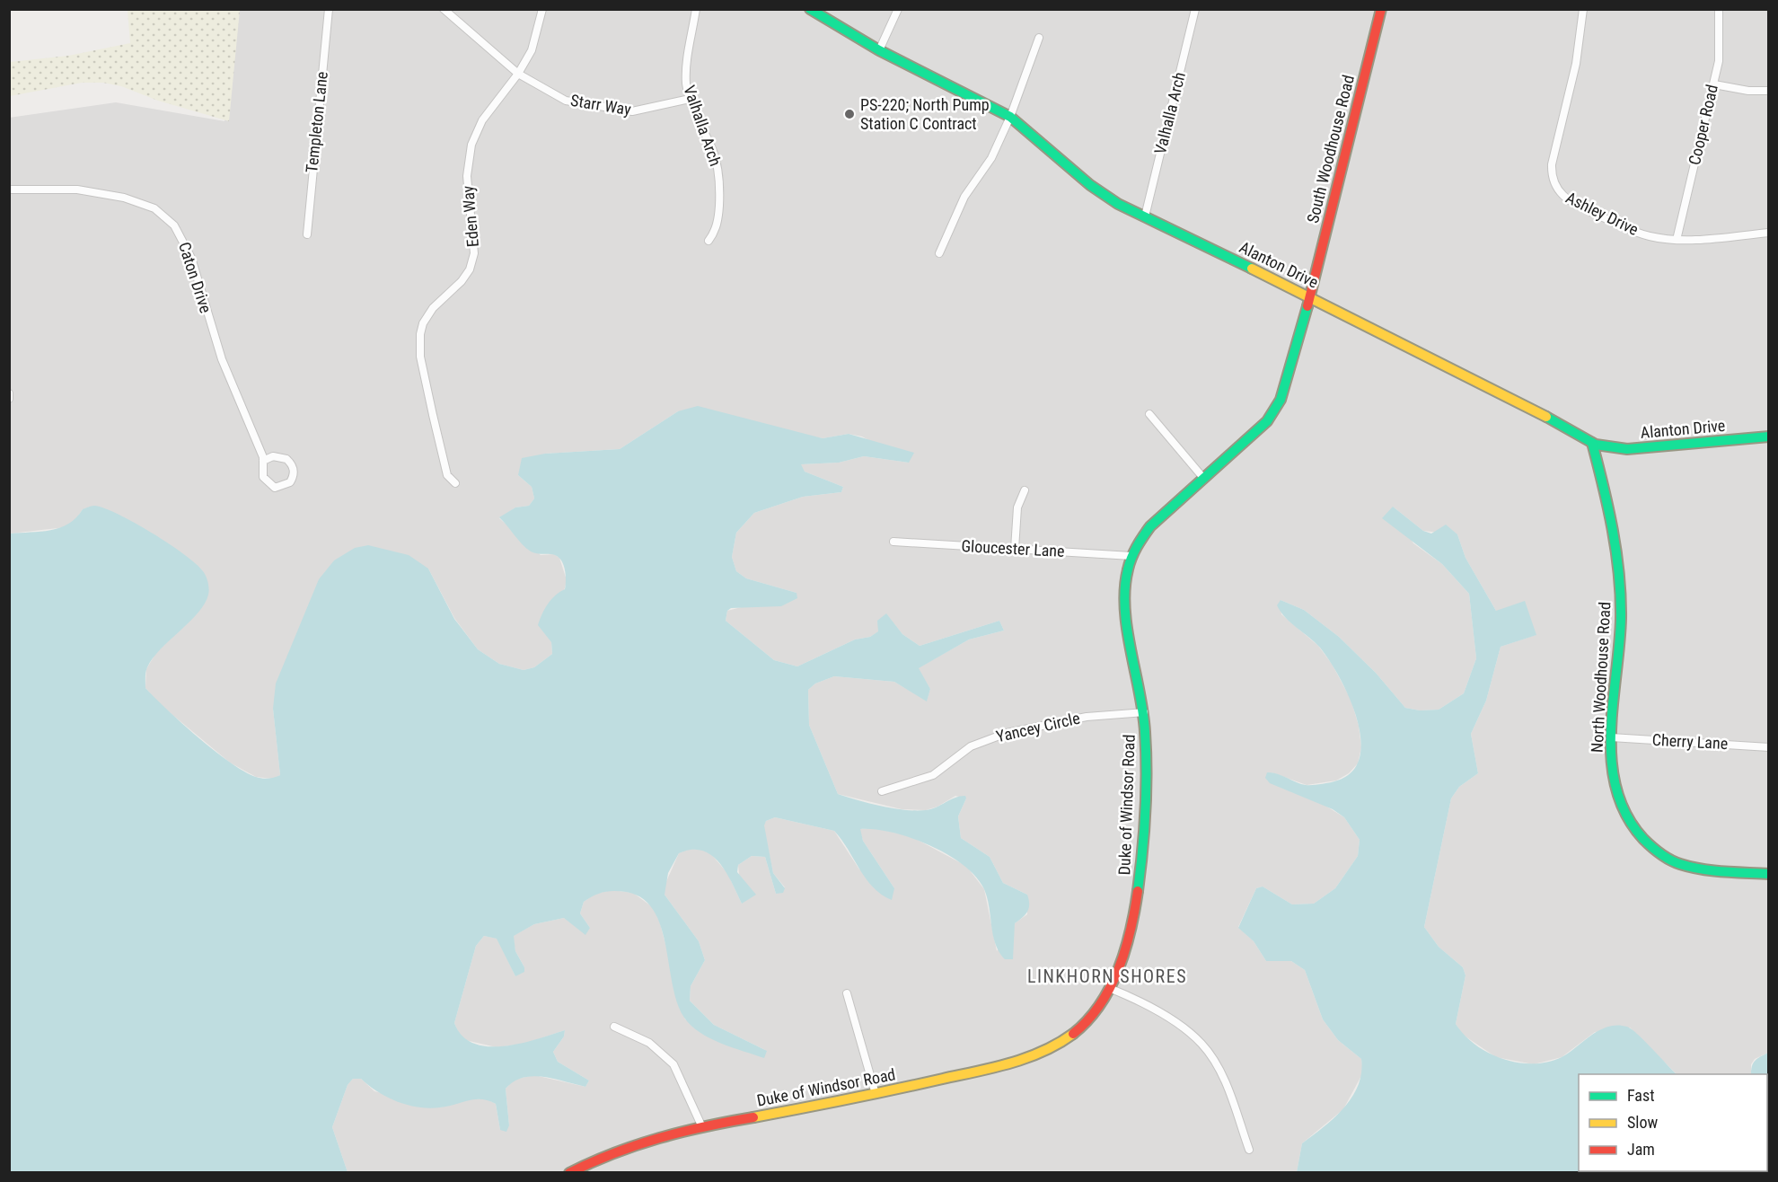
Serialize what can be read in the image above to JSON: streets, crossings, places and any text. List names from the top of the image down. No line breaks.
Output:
{"streets":{"street":["Starr Way","Valhalla Arch","Templeton Lane","Cooper Road","South Woodhouse Road","Ashley Drive","Eden Way","Alanton Drive","Caton Drive","Gloucester Lane","North Woodhouse Road","Yancey Circle","Cherry Lane","Duke of Windsor Road"]},"crossings":[["Starr Way","Valhalla Arch"],["Starr Way","Eden Way"],["Valhalla Arch","Alanton Drive"],["Cooper Road","Ashley Drive"],["South Woodhouse Road","Alanton Drive"],["South Woodhouse Road","Duke of Windsor Road"],["Alanton Drive","North Woodhouse Road"],["Alanton Drive","Duke of Windsor Road"],["Gloucester Lane","Duke of Windsor Road"],["North Woodhouse Road","Cherry Lane"],["Yancey Circle","Duke of Windsor Road"]],"districts":["LINKHORN SHORES"],"places":["PS-220; North Pump Station C Contract"],"legend":["Fast","Slow","Jam"]}
